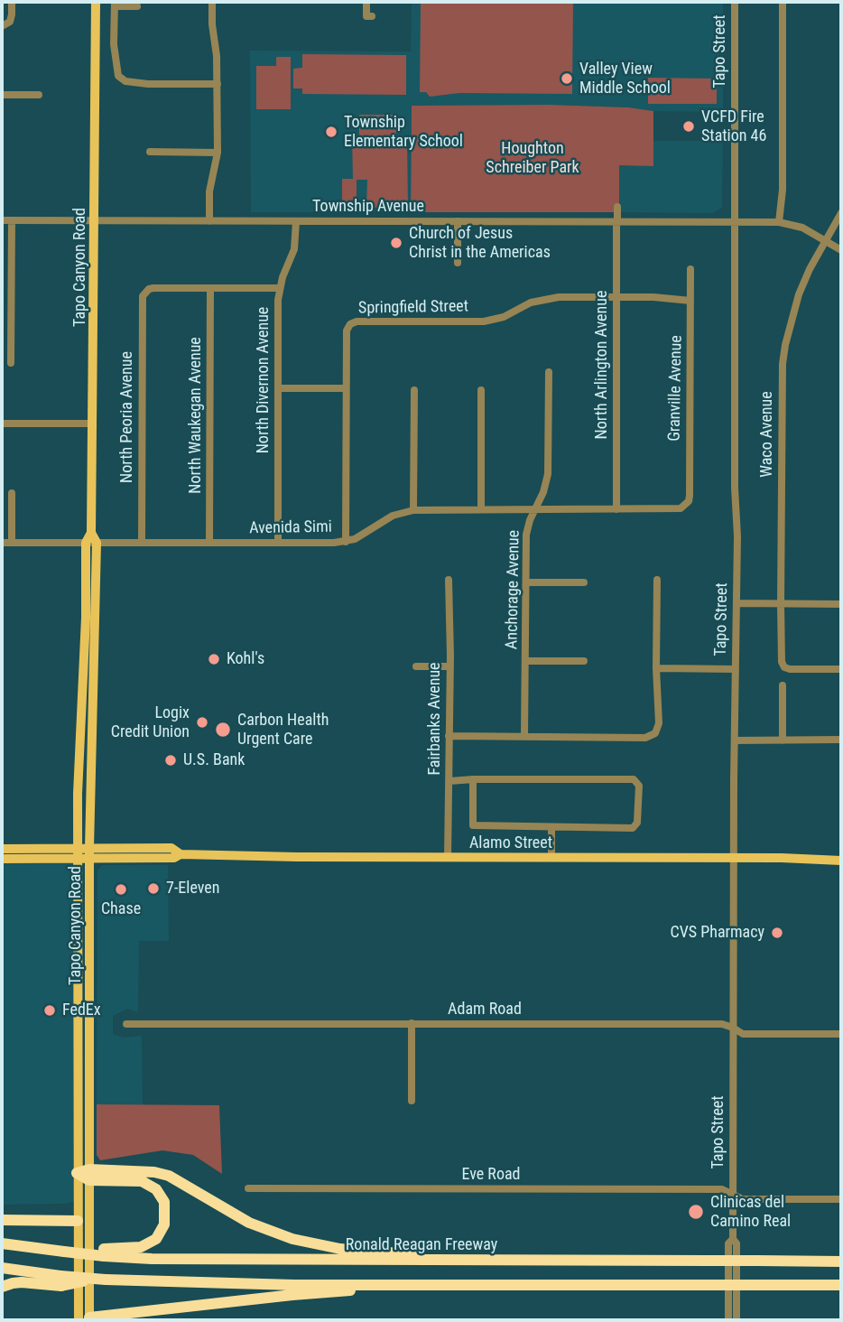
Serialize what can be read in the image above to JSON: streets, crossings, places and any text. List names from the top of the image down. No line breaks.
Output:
{"streets":{"highway":["Ronald Reagan Freeway"],"main road":["Tapo Canyon Road","Alamo Street"],"street":["Tapo Street","Township Avenue","Springfield Street","North Arlington Avenue","North Divernon Avenue","Granville Avenue","North Waukegan Avenue","North Peoria Avenue","Waco Avenue","Avenida Simi","Anchorage Avenue","Fairbanks Avenue","Adam Road","Eve Road"]},"crossings":[["Tapo Street","Township Avenue"],["Tapo Street","Alamo Street"],["Tapo Street","Adam Road"],["Tapo Street","Eve Road"],["Township Avenue","Tapo Canyon Road"],["Township Avenue","North Arlington Avenue"],["Township Avenue","North Divernon Avenue"],["Township Avenue","Waco Avenue"],["Tapo Canyon Road","Avenida Simi"],["Tapo Canyon Road","Alamo Street"],["Springfield Street","North Arlington Avenue"],["Springfield Street","Granville Avenue"],["Springfield Street","Avenida Simi"],["North Arlington Avenue","Avenida Simi"],["North Divernon Avenue","Avenida Simi"],["Granville Avenue","Avenida Simi"],["North Waukegan Avenue","North Peoria Avenue"],["North Waukegan Avenue","Avenida Simi"],["North Peoria Avenue","Avenida Simi"],["Avenida Simi","Anchorage Avenue"],["Fairbanks Avenue","Alamo Street"]],"parks":["Houghton Schreiber Park"],"places":["Valley View Middle School","VCFD Fire Station 46","Township Elementary School","Church of Jesus Christ in the Americas","Kohl's","Logix Credit Union","Carbon Health Urgent Care","U.S. Bank","7-Eleven","Chase","CVS Pharmacy","FedEx","Clinicas del Camino Real"]}
